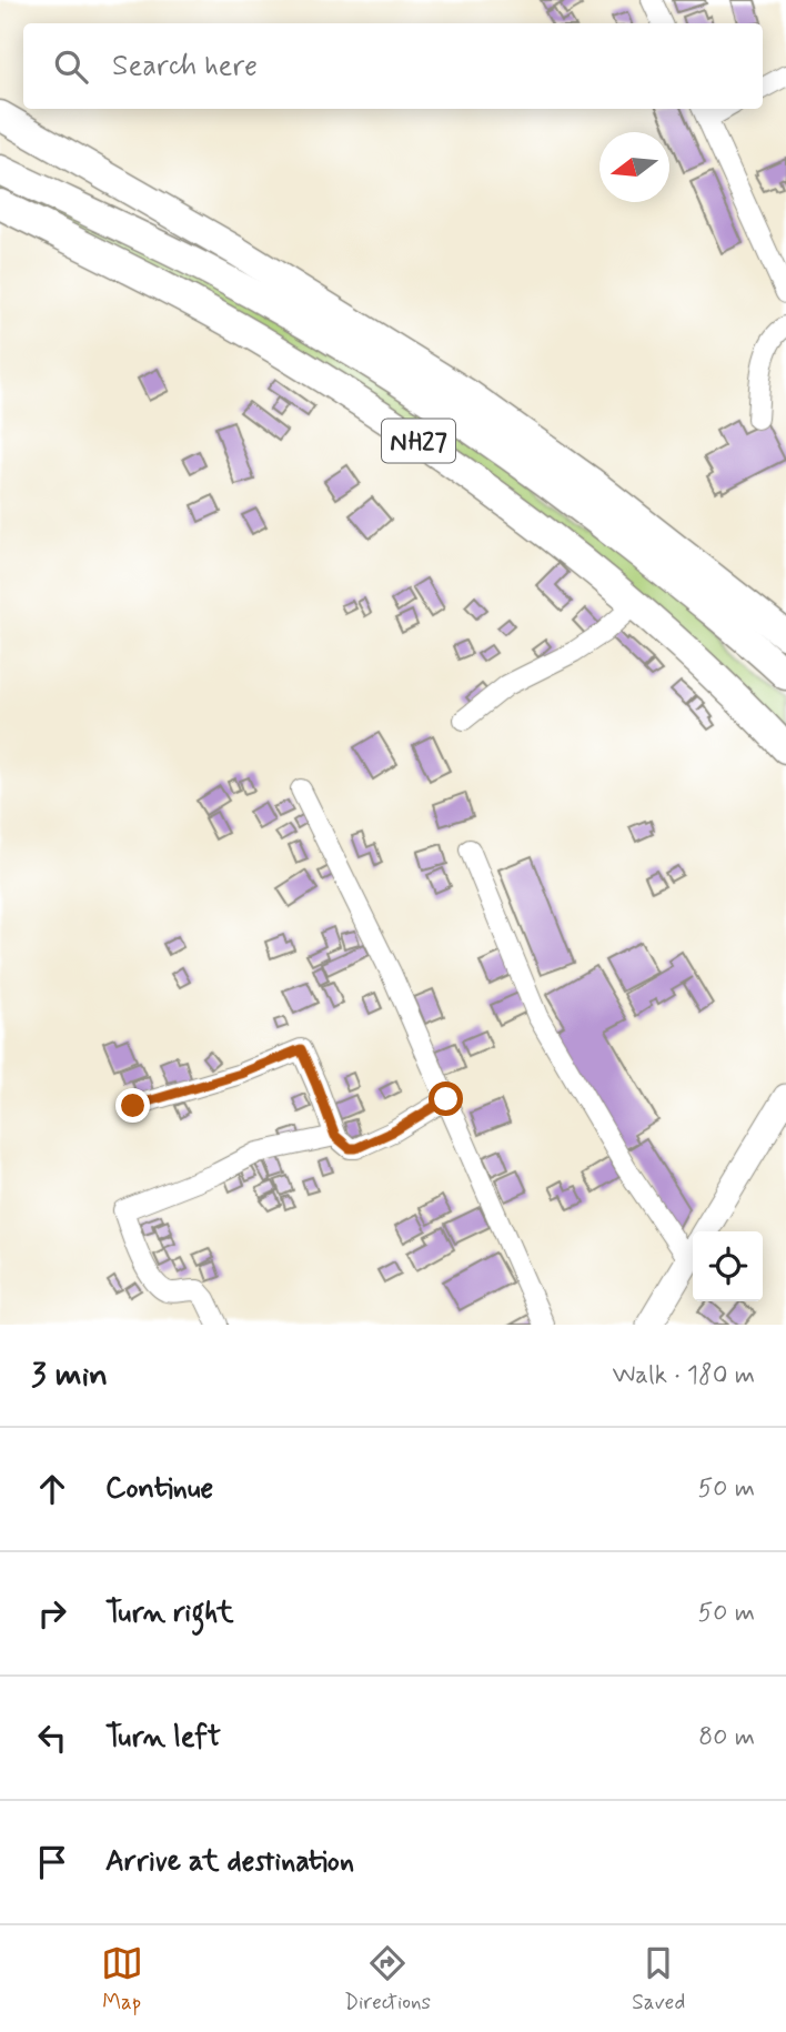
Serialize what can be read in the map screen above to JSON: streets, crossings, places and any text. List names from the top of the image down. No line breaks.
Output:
{"streets":{"highway":["NH27"]},"north":"left","page":{"search":"Search here","heading":["3 min","Walk · 180 m"],"list":[["Continue","50 m"],["Turn right","50 m"],["Turn left","80 m"],"Arrive at destination"],"nav":["Map","Directions","Saved"]}}
